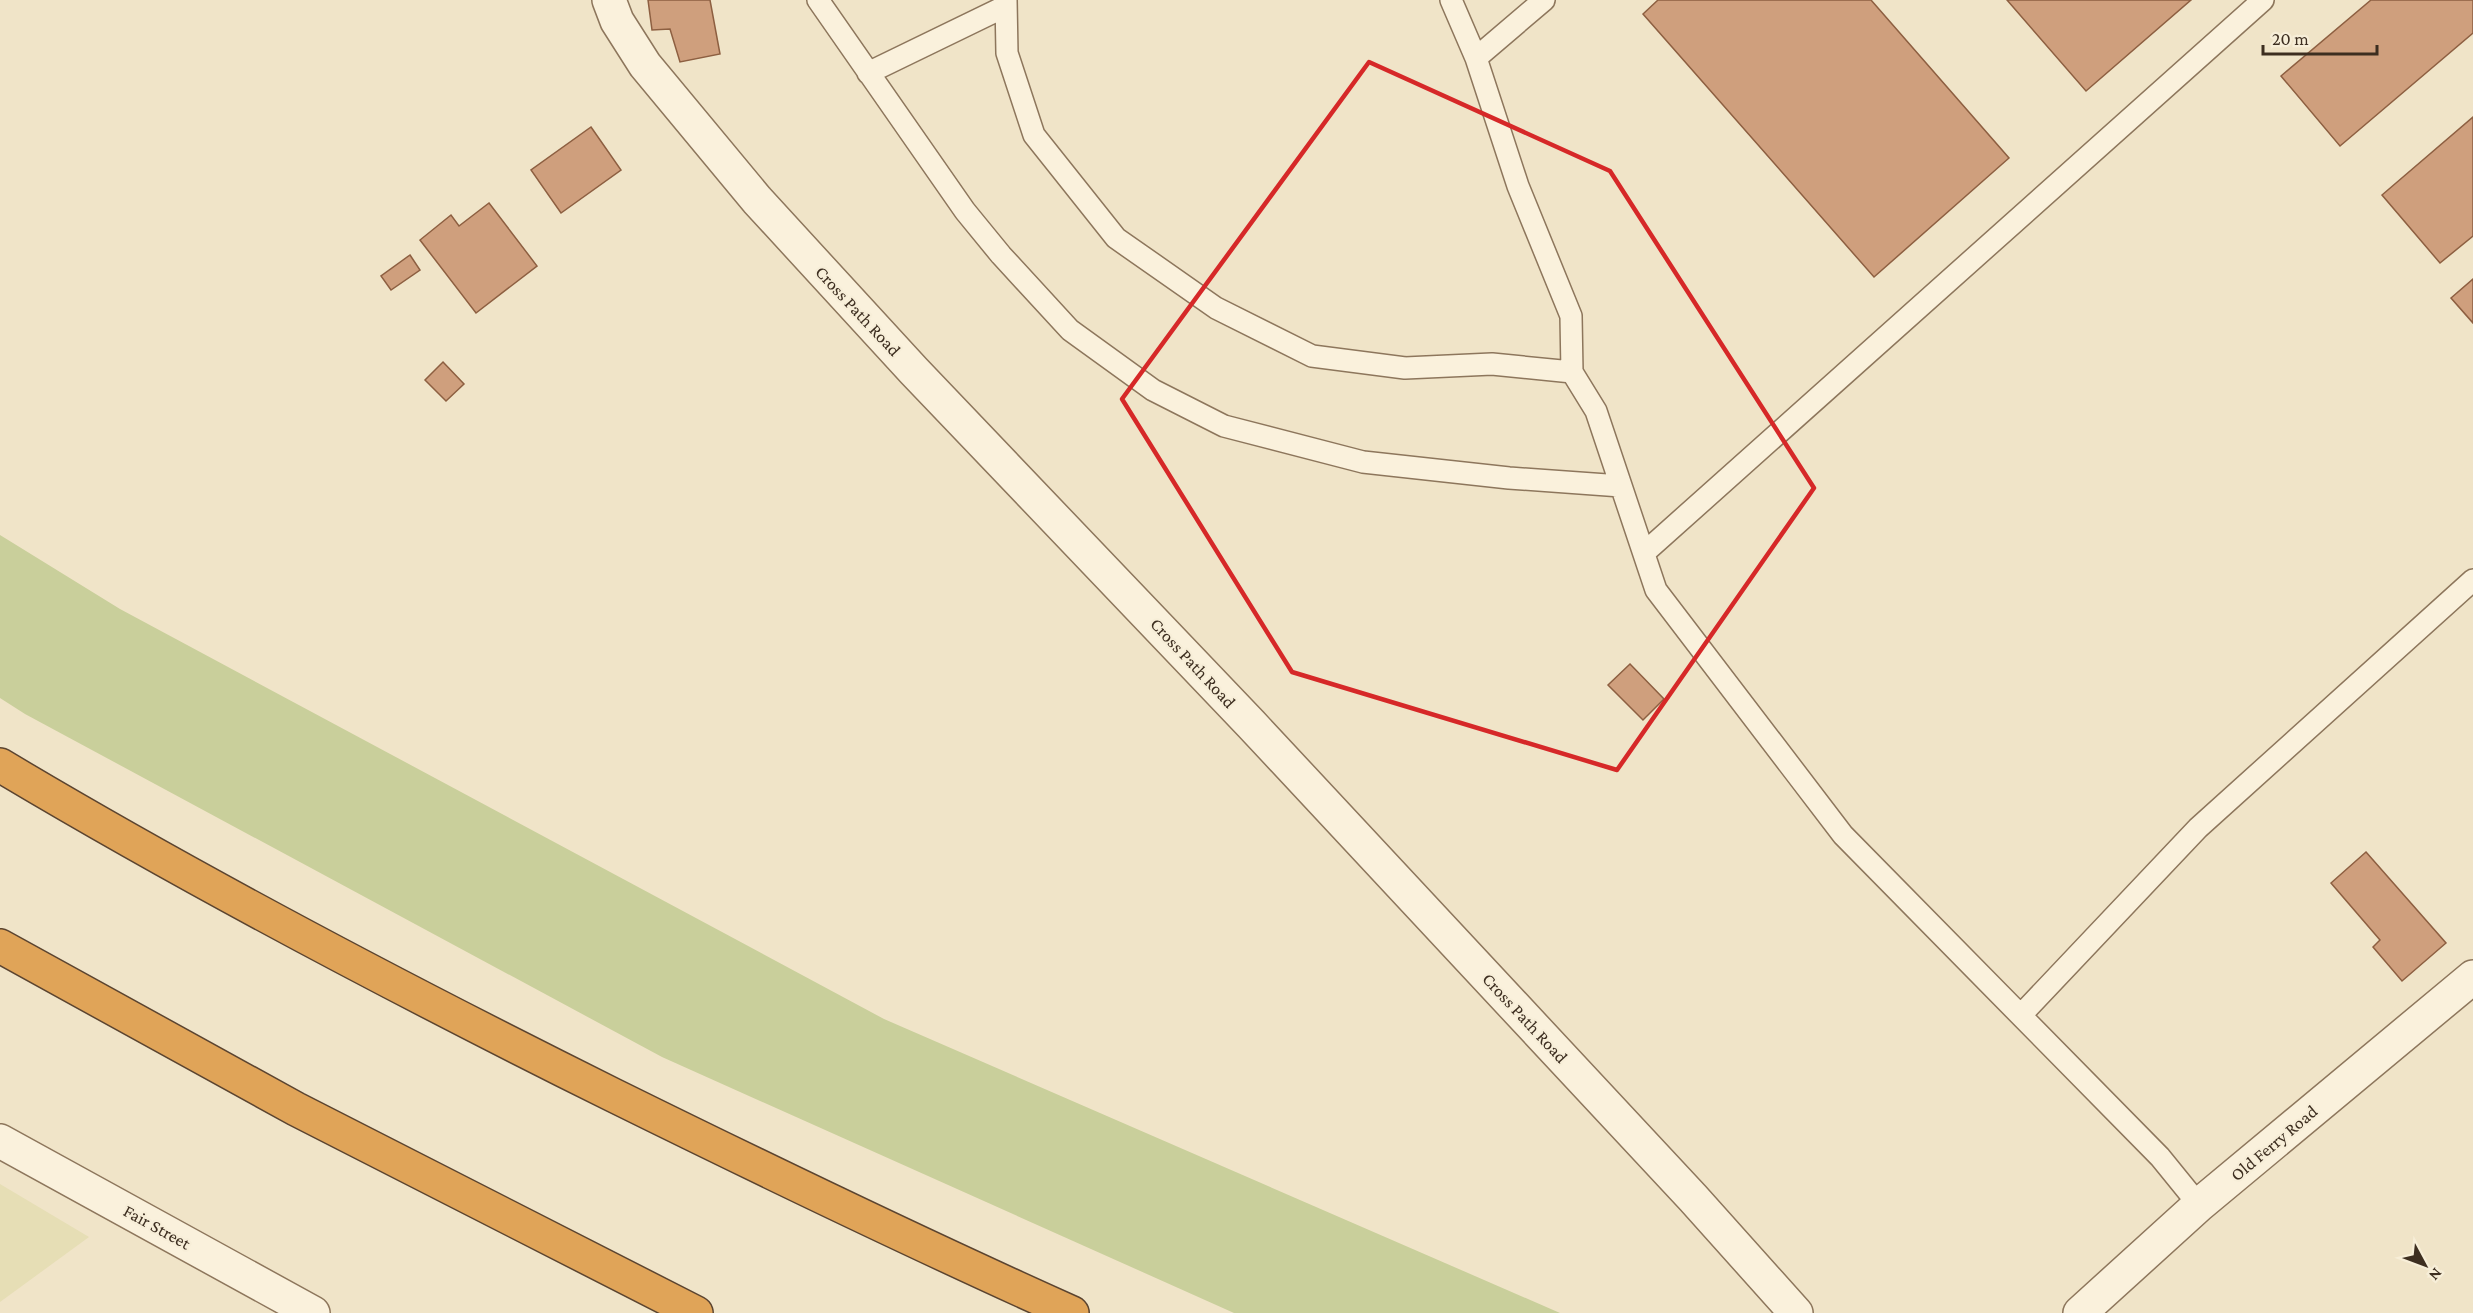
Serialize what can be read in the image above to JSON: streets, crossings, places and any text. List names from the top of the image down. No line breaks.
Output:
{"streets":{"street":["Cross Path Road","Old Ferry Road","Fair Street"]},"scale_bar":"20 m","north":"bottom right"}
